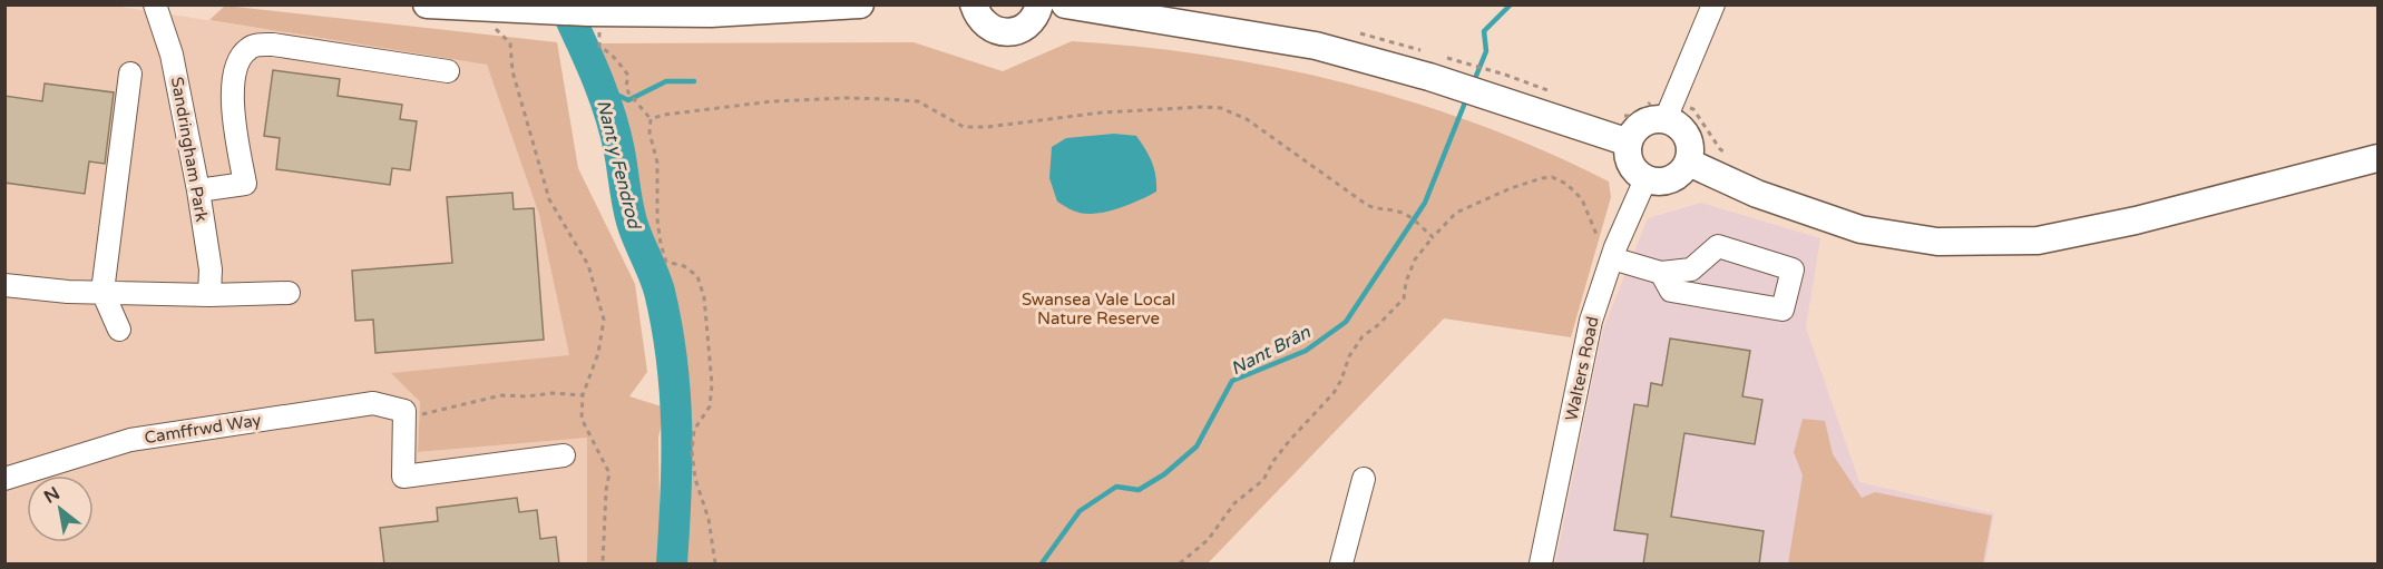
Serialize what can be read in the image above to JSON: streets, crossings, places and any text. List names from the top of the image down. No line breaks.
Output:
{"streets":{"street":["Sandringham Park","Walters Road","Camffrwd Way"]},"water":["Nant y Fendrod","Nant Brân"],"parks":["Swansea Vale Local Nature Reserve"],"north":"top left"}
